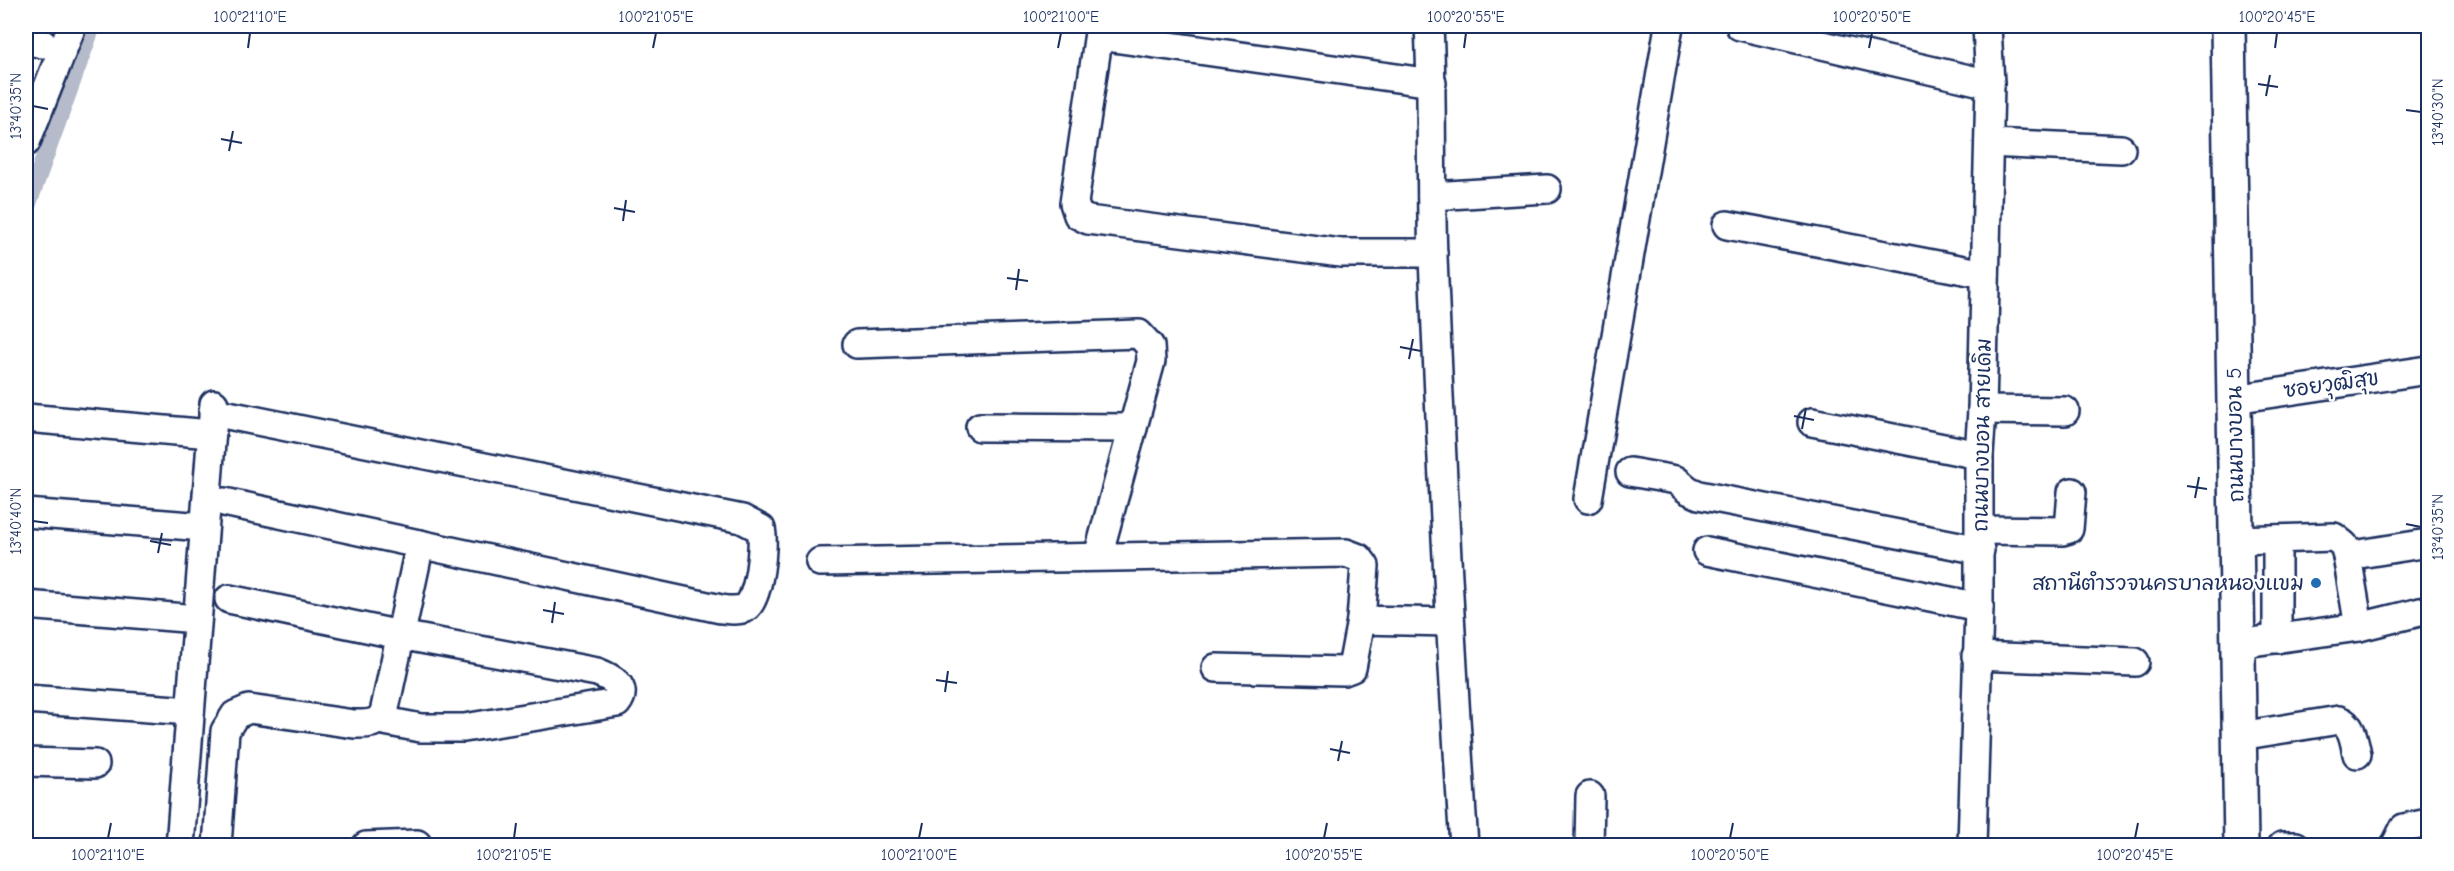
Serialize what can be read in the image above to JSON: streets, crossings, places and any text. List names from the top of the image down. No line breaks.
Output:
{"streets":{"main road":["ถนนบางบอน 5"],"street":["ซอยวุฒิสุข","ถนนบางบอน สายเดิม"]},"crossings":[["ซอยวุฒิสุข","ถนนบางบอน 5"]],"places":["สถานีตำรวจนครบาลหนองแขม"],"coordinates":["100°21'10\"E","100°21'05\"E","100°21'00\"E","100°20'55\"E","100°20'50\"E","100°20'45\"E","13°40'35\"N","13°40'30\"N","13°40'40\"N"]}
